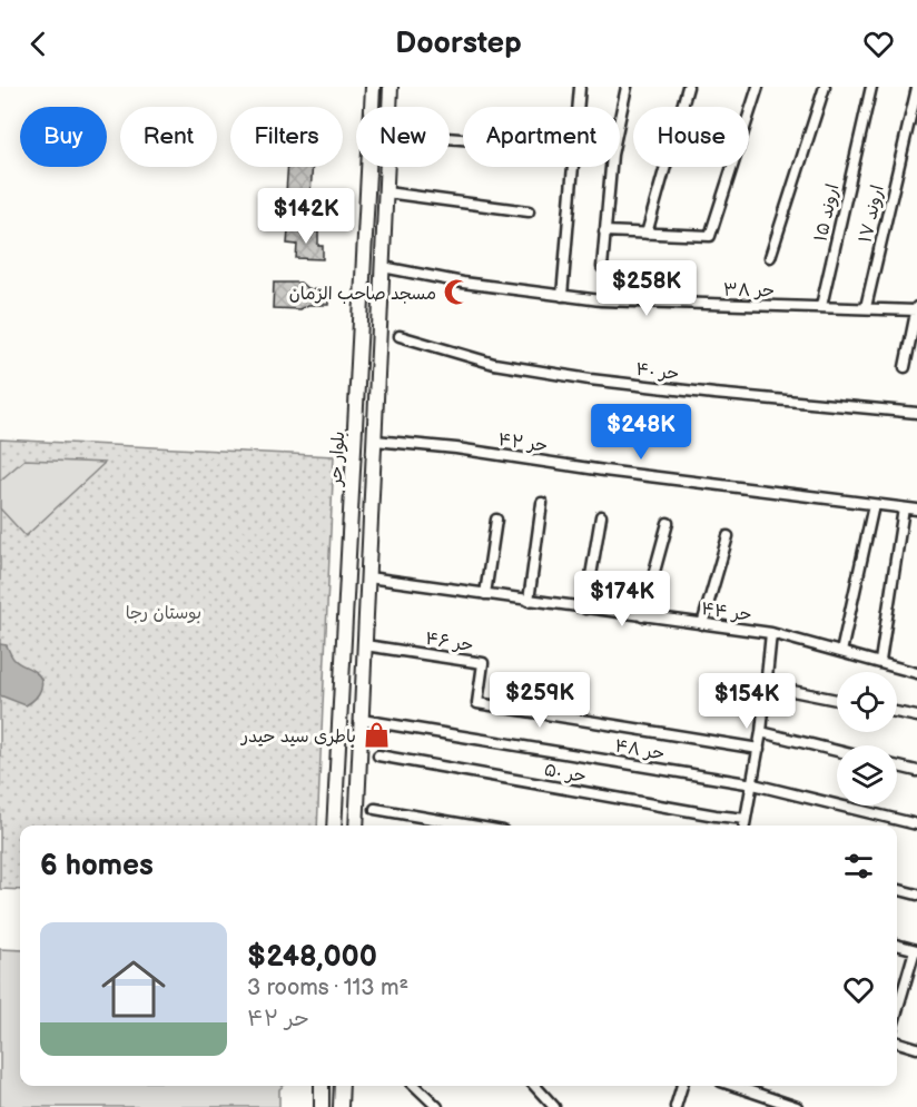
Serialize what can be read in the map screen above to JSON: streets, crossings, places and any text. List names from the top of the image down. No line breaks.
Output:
{"streets":{"main road":["بلوار حر"],"street":["اروند ۱۵","اروند ۱۷","حر ۳۸","حر ۴۰","حر ۴۲","حر ۴۴","حر ۴۶","حر ۴۸","حر ۵۰"]},"crossings":[["اروند ۱۵","حر ۳۸"],["اروند ۱۷","حر ۳۸"],["حر ۳۸","بلوار حر"],["حر ۴۲","بلوار حر"],["بلوار حر","حر ۴۴"],["بلوار حر","حر ۴۶"],["بلوار حر","حر ۴۸"]],"parks":["بوستان رجا"],"places":{"mosque":["مسجد صاحب الزمان"],"shop":["باطری سید حیدر"]},"page":{"header":"Doorstep","chip":["Buy","Rent","Filters","New","Apartment","House"],"price":["$142K","$258K","$248K","$174K","$259K","$154K"],"heading":"6 homes","list":[{"name":"$248,000","note":"3 rooms · 113 m² · حر ۴۲"}]}}
